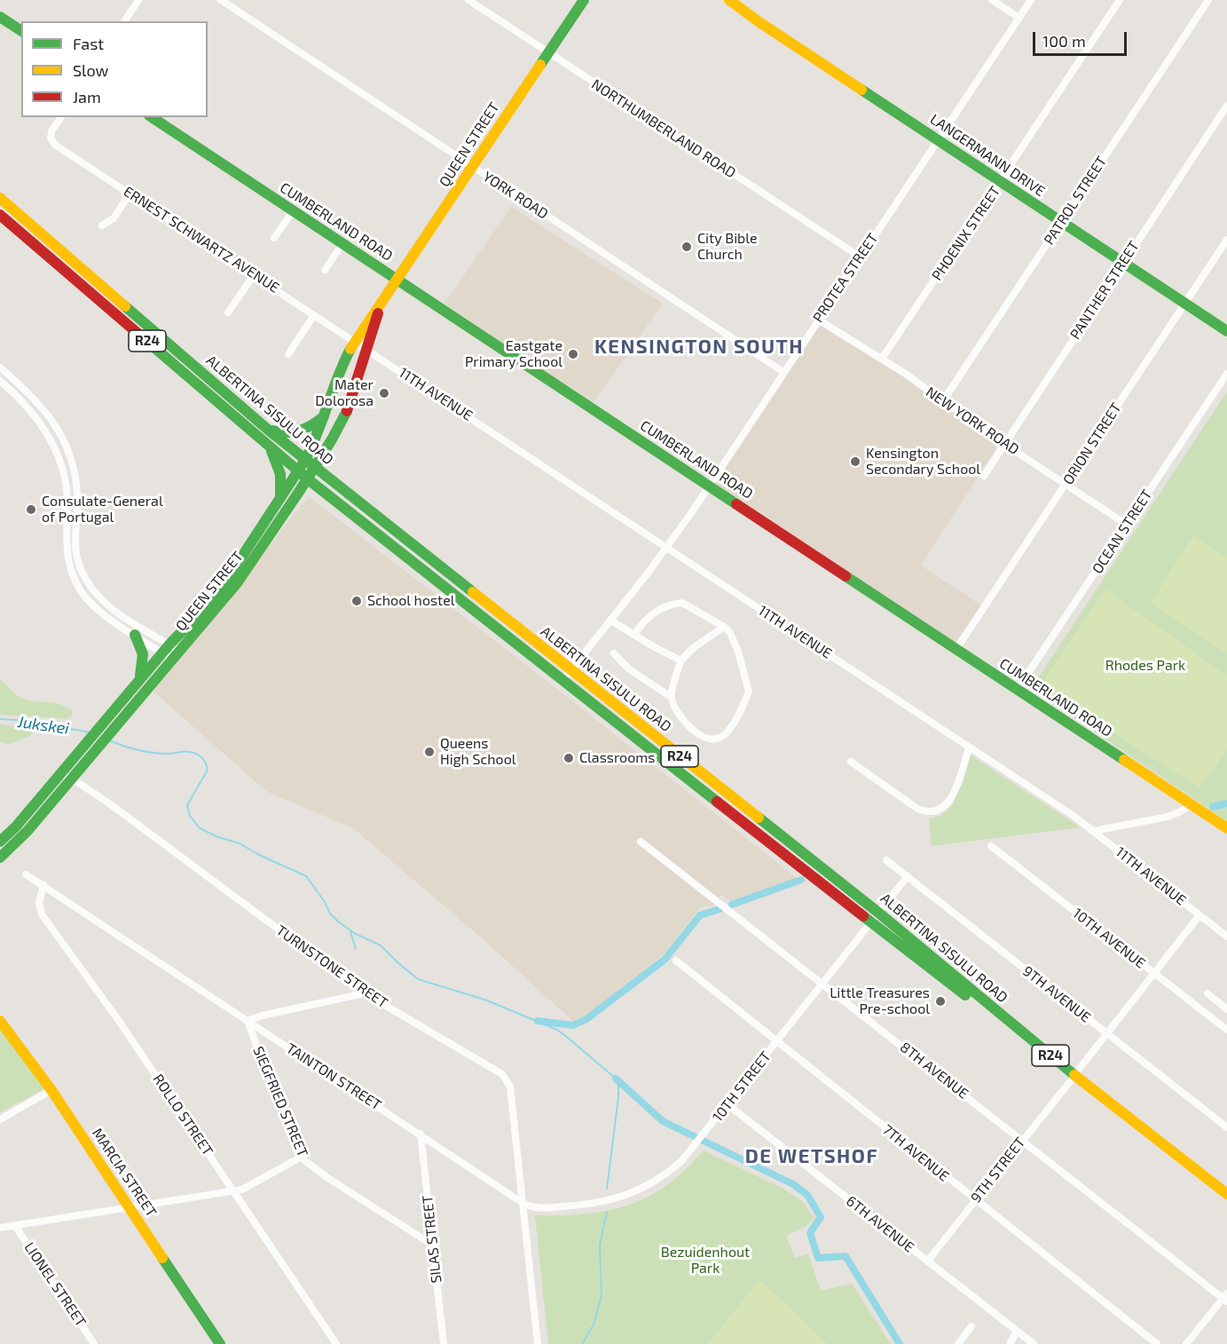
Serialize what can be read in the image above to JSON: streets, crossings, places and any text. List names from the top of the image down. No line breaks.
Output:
{"streets":{"main road":["QUEEN STREET","LANGERMANN DRIVE","CUMBERLAND ROAD","R24","ALBERTINA SISULU ROAD","MARCIA STREET"],"street":["NORTHUMBERLAND ROAD","YORK ROAD","PATROL STREET","PHOENIX STREET","ERNEST SCHWARTZ AVENUE","PROTEA STREET","PANTHER STREET","11TH AVENUE","NEW YORK ROAD","ORION STREET","OCEAN STREET","10TH AVENUE","TURNSTONE STREET","9TH AVENUE","8TH AVENUE","TAINTON STREET","10TH STREET","SIEGFRIED STREET","ROLLO STREET","7TH AVENUE","9TH STREET","6TH AVENUE","SILAS STREET","LIONEL STREET"]},"crossings":[["NORTHUMBERLAND ROAD","QUEEN STREET"],["NORTHUMBERLAND ROAD","PROTEA STREET"],["QUEEN STREET","YORK ROAD"],["QUEEN STREET","CUMBERLAND ROAD"],["QUEEN STREET","ERNEST SCHWARTZ AVENUE"],["QUEEN STREET","11TH AVENUE"],["QUEEN STREET","ALBERTINA SISULU ROAD"],["QUEEN STREET","TURNSTONE STREET"],["LANGERMANN DRIVE","PATROL STREET"],["LANGERMANN DRIVE","PHOENIX STREET"],["LANGERMANN DRIVE","PROTEA STREET"],["LANGERMANN DRIVE","PANTHER STREET"],["LANGERMANN DRIVE","ORION STREET"],["YORK ROAD","PROTEA STREET"],["PATROL STREET","NEW YORK ROAD"],["CUMBERLAND ROAD","PROTEA STREET"],["CUMBERLAND ROAD","ORION STREET"],["CUMBERLAND ROAD","OCEAN STREET"],["PHOENIX STREET","NEW YORK ROAD"],["ERNEST SCHWARTZ AVENUE","11TH AVENUE"],["PROTEA STREET","11TH AVENUE"],["PROTEA STREET","ALBERTINA SISULU ROAD"],["PROTEA STREET","NEW YORK ROAD"],["PANTHER STREET","NEW YORK ROAD"],["11TH AVENUE","9TH STREET"],["ALBERTINA SISULU ROAD","10TH STREET"],["ALBERTINA SISULU ROAD","9TH STREET"],["NEW YORK ROAD","ORION STREET"],["NEW YORK ROAD","OCEAN STREET"],["10TH AVENUE","9TH STREET"],["TURNSTONE STREET","TAINTON STREET"],["TURNSTONE STREET","10TH STREET"],["9TH AVENUE","10TH STREET"],["9TH AVENUE","9TH STREET"],["8TH AVENUE","10TH STREET"],["8TH AVENUE","9TH STREET"],["TAINTON STREET","10TH STREET"],["TAINTON STREET","SIEGFRIED STREET"],["TAINTON STREET","ROLLO STREET"],["TAINTON STREET","SILAS STREET"],["10TH STREET","7TH AVENUE"],["10TH STREET","6TH AVENUE"],["SIEGFRIED STREET","SILAS STREET"],["7TH AVENUE","9TH STREET"],["9TH STREET","6TH AVENUE"]],"districts":["KENSINGTON SOUTH","DE WETSHOF"],"water":["Jukskei"],"parks":["Rhodes Park","Bezuidenhout Park"],"places":["City Bible Church","Eastgate Primary School","Mater Dolorosa","Kensington Secondary School","Consulate-General of Portugal","School hostel","Queens High School","Classrooms","Little Treasures Pre-school"],"legend":["Fast","Slow","Jam"],"scale_bar":"100 m"}
